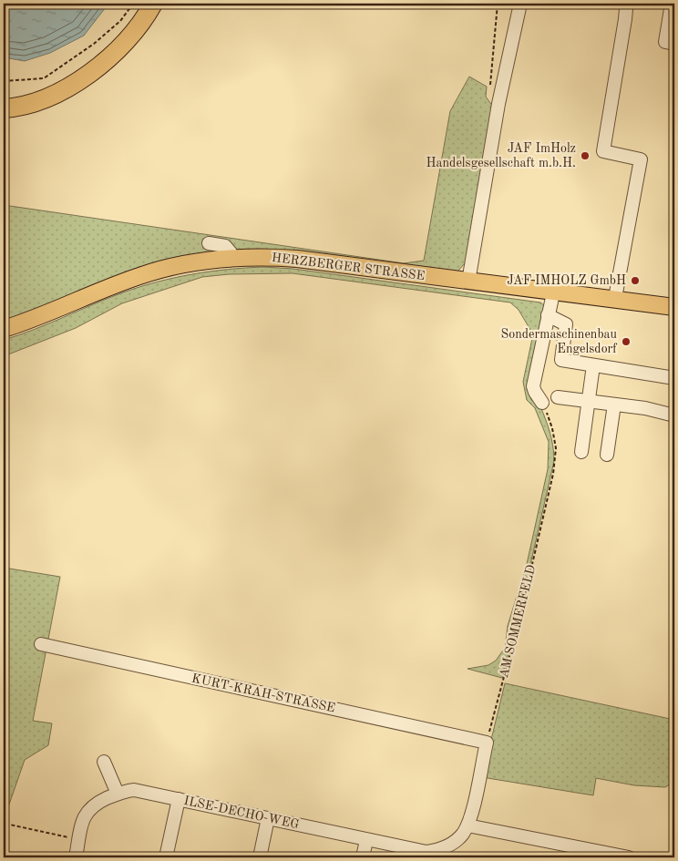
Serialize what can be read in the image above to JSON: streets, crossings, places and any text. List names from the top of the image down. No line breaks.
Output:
{"streets":{"main road":["HERZBERGER STRASSE"],"street":["KURT-KRAH-STRASSE","ILSE-DECHO-WEG"],"path":["AM SOMMERFELD"]},"crossings":[["AM SOMMERFELD","KURT-KRAH-STRASSE"]],"places":["JAF ImHolz Handelsgesellschaft m.b.H.","JAF IMHOLZ GmbH","Sondermaschinenbau Engelsdorf"]}
